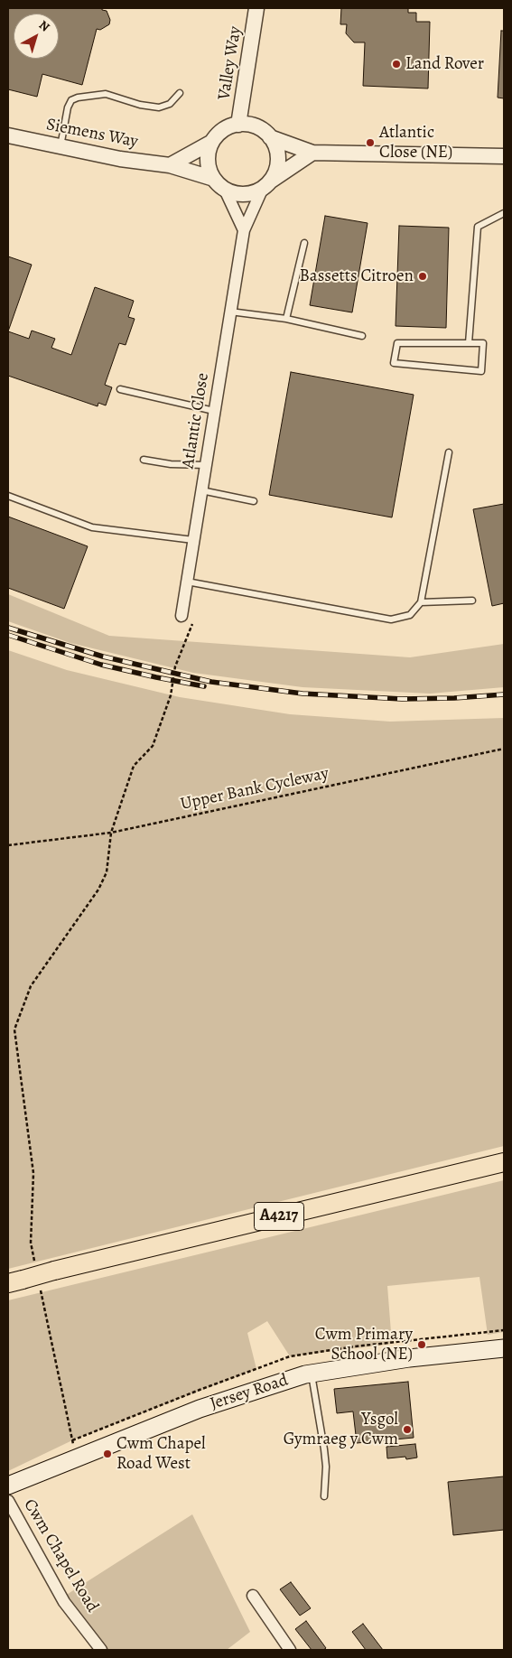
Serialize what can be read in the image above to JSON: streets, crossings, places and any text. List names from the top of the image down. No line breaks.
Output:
{"streets":{"main road":["A4217","Jersey Road"],"street":["Valley Way","Siemens Way","Atlantic Close","Cwm Chapel Road"],"path":["Upper Bank Cycleway"]},"crossings":[["Valley Way","Siemens Way"],["Valley Way","Atlantic Close"],["Siemens Way","Atlantic Close"]],"places":["Land Rover","Atlantic Close (NE)","Bassetts Citroen","Cwm Primary School (NE)","Ysgol Gymraeg y Cwm","Cwm Chapel Road West"],"north":"top right"}
